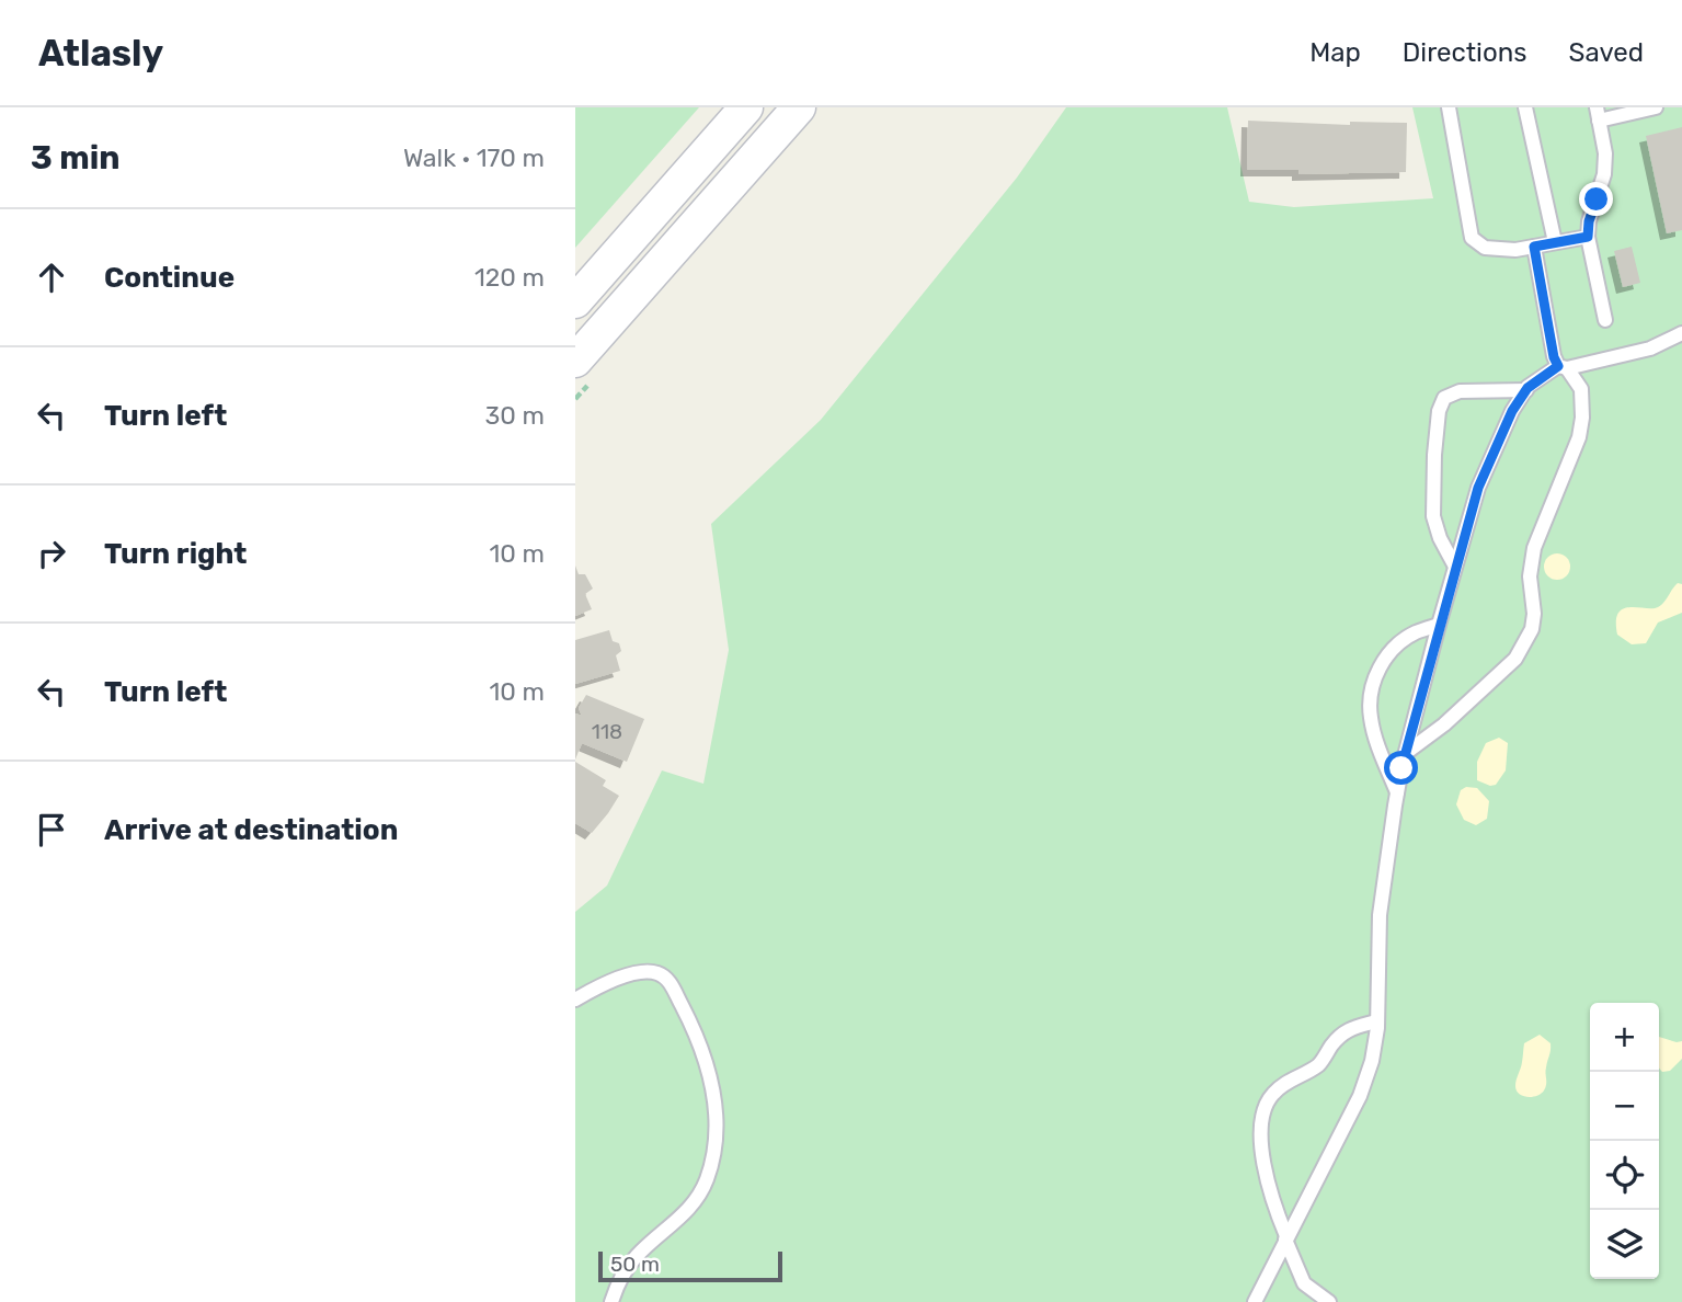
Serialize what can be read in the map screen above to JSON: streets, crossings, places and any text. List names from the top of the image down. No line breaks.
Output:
{"house_numbers":["118"],"scale_bar":"50 m","page":{"header":"Atlasly","nav":["Map","Directions","Saved"],"heading":["3 min","Walk · 170 m"],"list":[["Continue","120 m"],["Turn left","30 m"],["Turn right","10 m"],["Turn left","10 m"],"Arrive at destination"],"map_buttons":["+","−"],"scale":"50 m"}}
